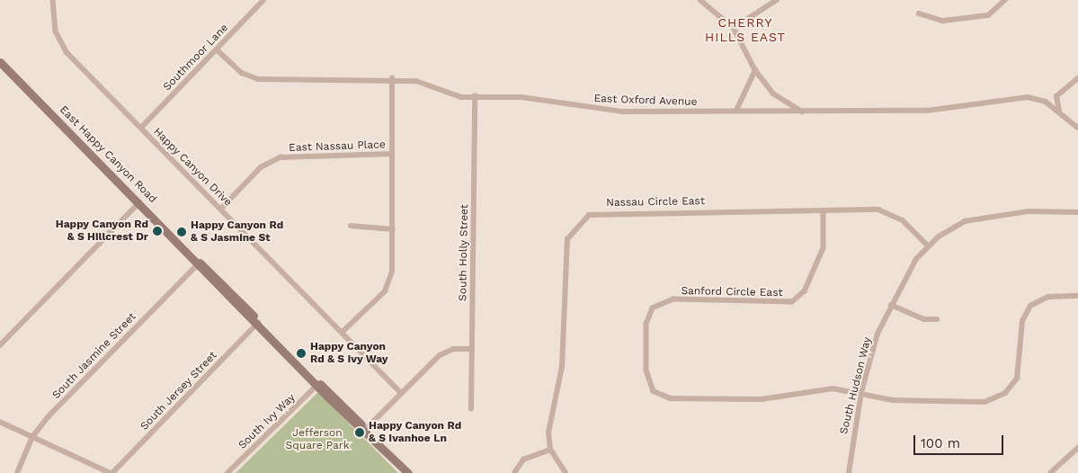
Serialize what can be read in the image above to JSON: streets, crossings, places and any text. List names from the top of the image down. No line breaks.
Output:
{"streets":{"street":["Southmoor Lane","East Oxford Avenue","East Nassau Place","East Happy Canyon Road","Happy Canyon Drive","Nassau Circle East","South Holly Street","Sanford Circle East","South Jasmine Street","South Hudson Way","South Jersey Street","South Ivy Way"]},"crossings":[["Southmoor Lane","East Oxford Avenue"],["Southmoor Lane","Happy Canyon Drive"],["East Oxford Avenue","South Holly Street"],["East Nassau Place","Happy Canyon Drive"],["East Happy Canyon Road","South Jasmine Street"],["East Happy Canyon Road","South Jersey Street"],["East Happy Canyon Road","South Ivy Way"],["Nassau Circle East","Sanford Circle East"],["Nassau Circle East","South Hudson Way"],["Sanford Circle East","South Hudson Way"]],"districts":["CHERRY HILLS EAST"],"parks":["Jefferson Square Park"],"places":["Happy Canyon Rd & S Hillcrest Dr","Happy Canyon Rd & S Jasmine St","Happy Canyon Rd & S Ivy Way","Happy Canyon Rd & S Ivanhoe Ln"],"scale_bar":"100 m"}
